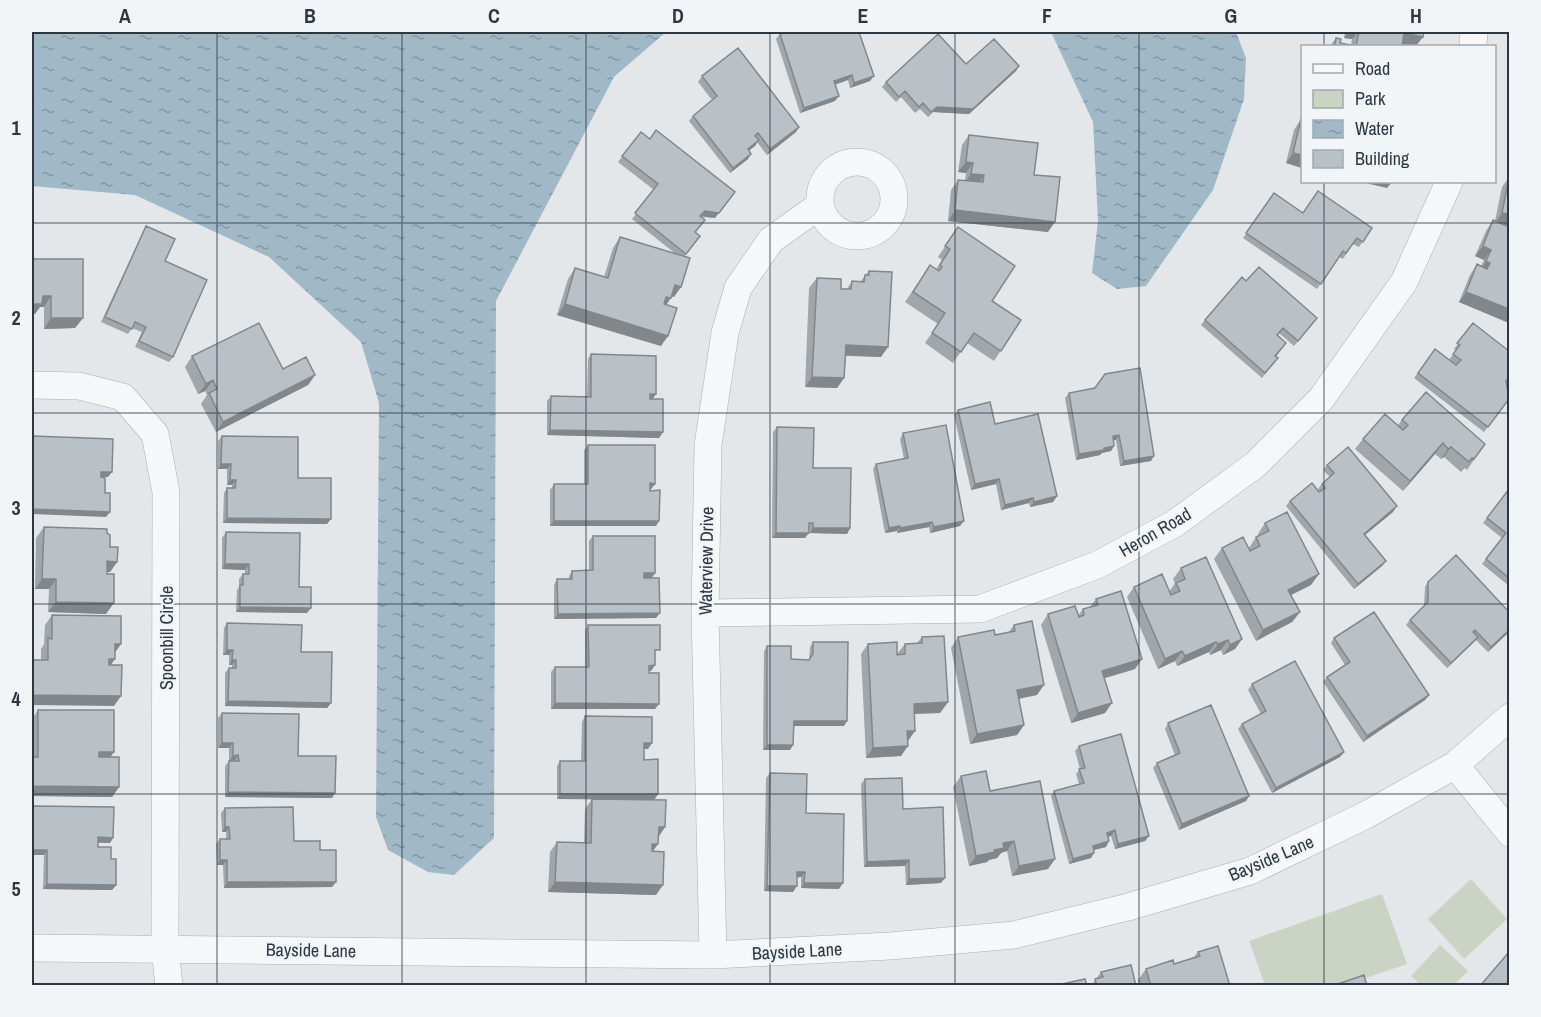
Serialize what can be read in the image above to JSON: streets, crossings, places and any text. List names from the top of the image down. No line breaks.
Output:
{"streets":{"street":["Heron Road","Waterview Drive","Spoonbill Circle","Bayside Lane"]},"crossings":[["Heron Road","Waterview Drive"],["Waterview Drive","Bayside Lane"],["Spoonbill Circle","Bayside Lane"]],"legend":["Road","Park","Water","Building"],"grid":{"columns":["A","B","C","D","E","F","G","H"],"rows":["1","2","3","4","5"]}}
